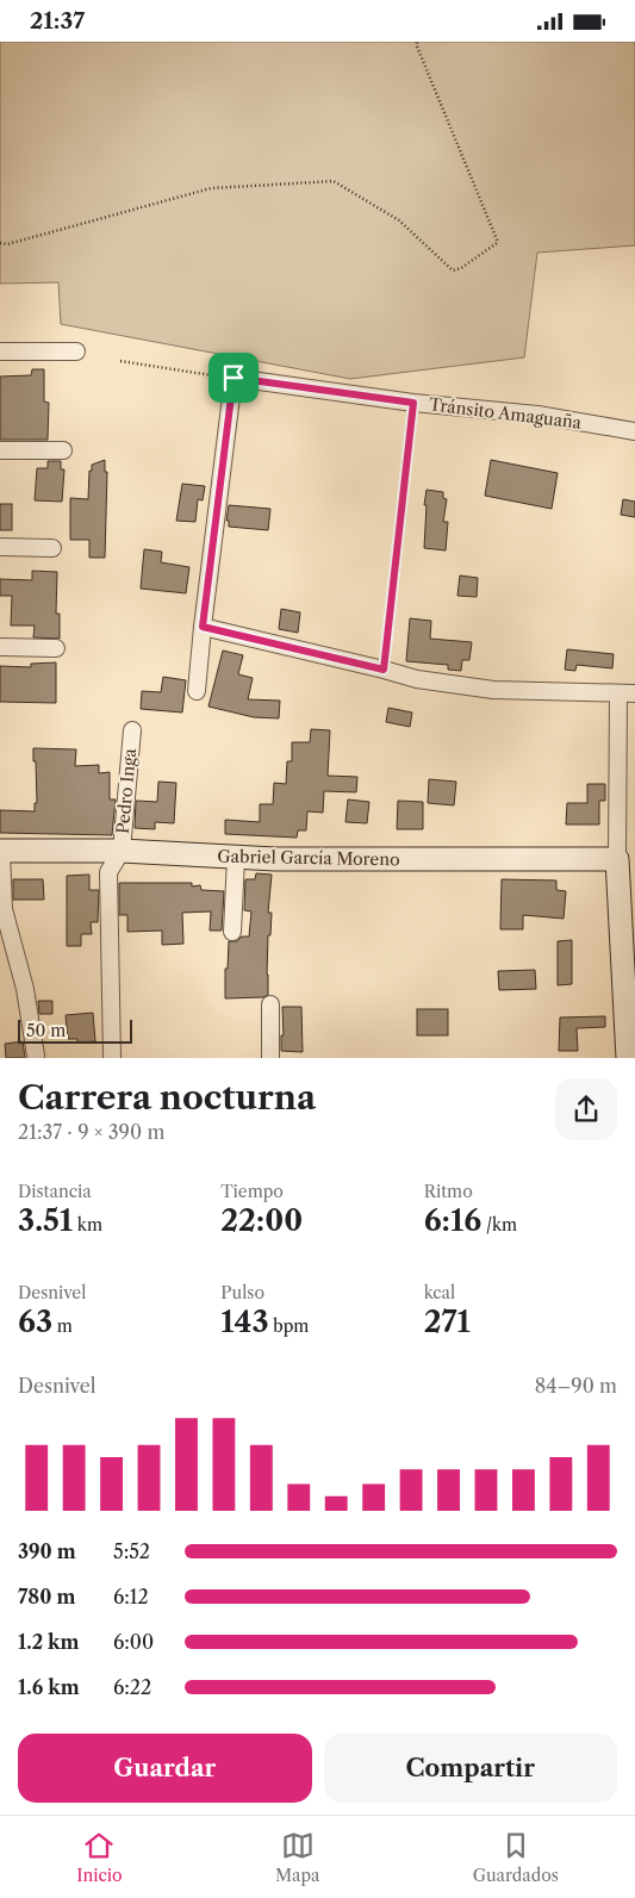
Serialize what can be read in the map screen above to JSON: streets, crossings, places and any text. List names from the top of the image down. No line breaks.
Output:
{"streets":{"street":["Tránsito Amaguaña","Pedro Inga","Gabriel García Moreno"]},"crossings":[["Pedro Inga","Gabriel García Moreno"]],"scale_bar":"50 m","page":{"status":"21:37","scale":"50 m","heading":["Carrera nocturna","21:37 · 9 × 390 m"],"stats":[["Distancia","3.51 km"],["Tiempo","22:00"],["Ritmo","6:16 /km"],["Desnivel","63 m"],["Pulso","143 bpm"],["kcal","271"]],"chart":["Desnivel","84–90 m"],"list":[{"name":"390 m","note":"5:52"},{"name":"780 m","note":"6:12"},{"name":"1.2 km","note":"6:00"},{"name":"1.6 km","note":"6:22"}],"buttons":["Guardar","Compartir"],"tabs":["Inicio","Mapa","Guardados"]}}
